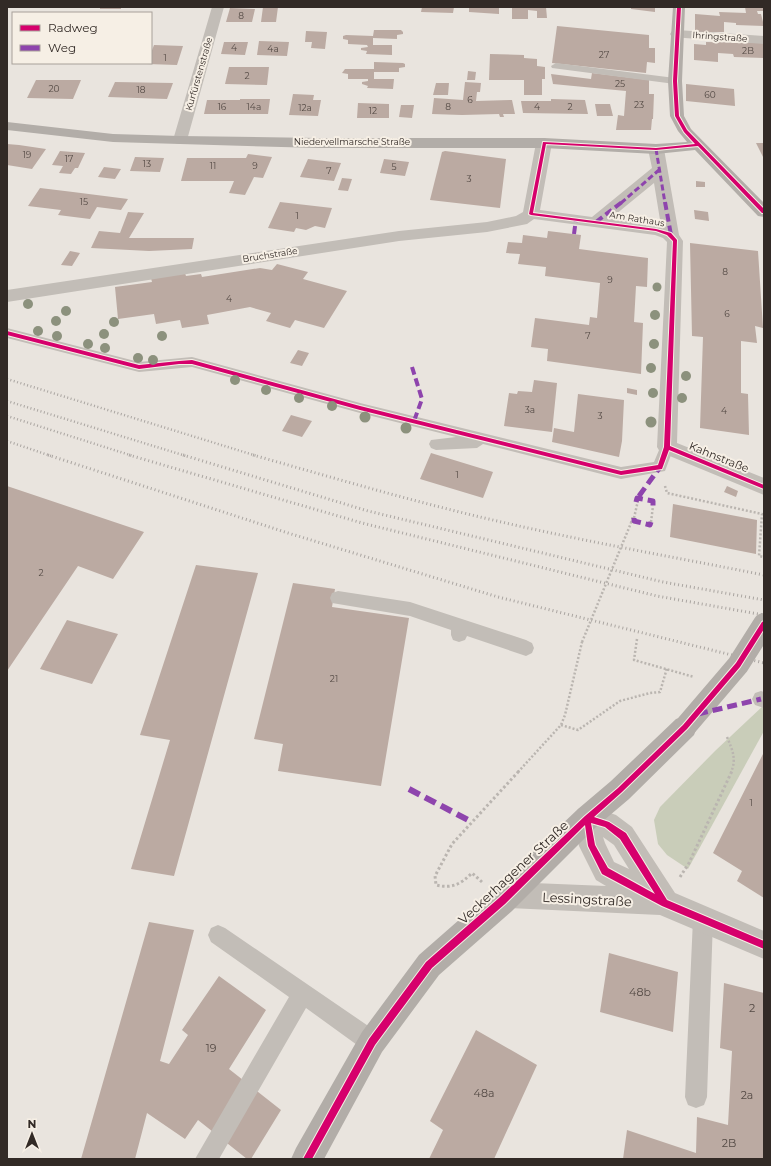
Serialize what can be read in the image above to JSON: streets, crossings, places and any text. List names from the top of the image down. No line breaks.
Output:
{"streets":{"street":["Ihringstraße","Kurfürstenstraße","Niedervellmarsche Straße","Am Rathaus","Bruchstraße","Kahnstraße","Veckerhagener Straße","Lessingstraße"]},"crossings":[["Kurfürstenstraße","Niedervellmarsche Straße"],["Am Rathaus","Bruchstraße"],["Am Rathaus","Kahnstraße"],["Veckerhagener Straße","Lessingstraße"]],"house_numbers":["8","4","4a","2B","27","1","2","25","20","18","60","6","23","16","14a","8","4","2","12a","12","19","17","13","11","9","5","7","3","15","1","8","9","4","6","7","3a","4","3","1","2","21","1","48b","2","19","48a","2a","2B"],"legend":["Radweg","Weg"],"north":"top"}
